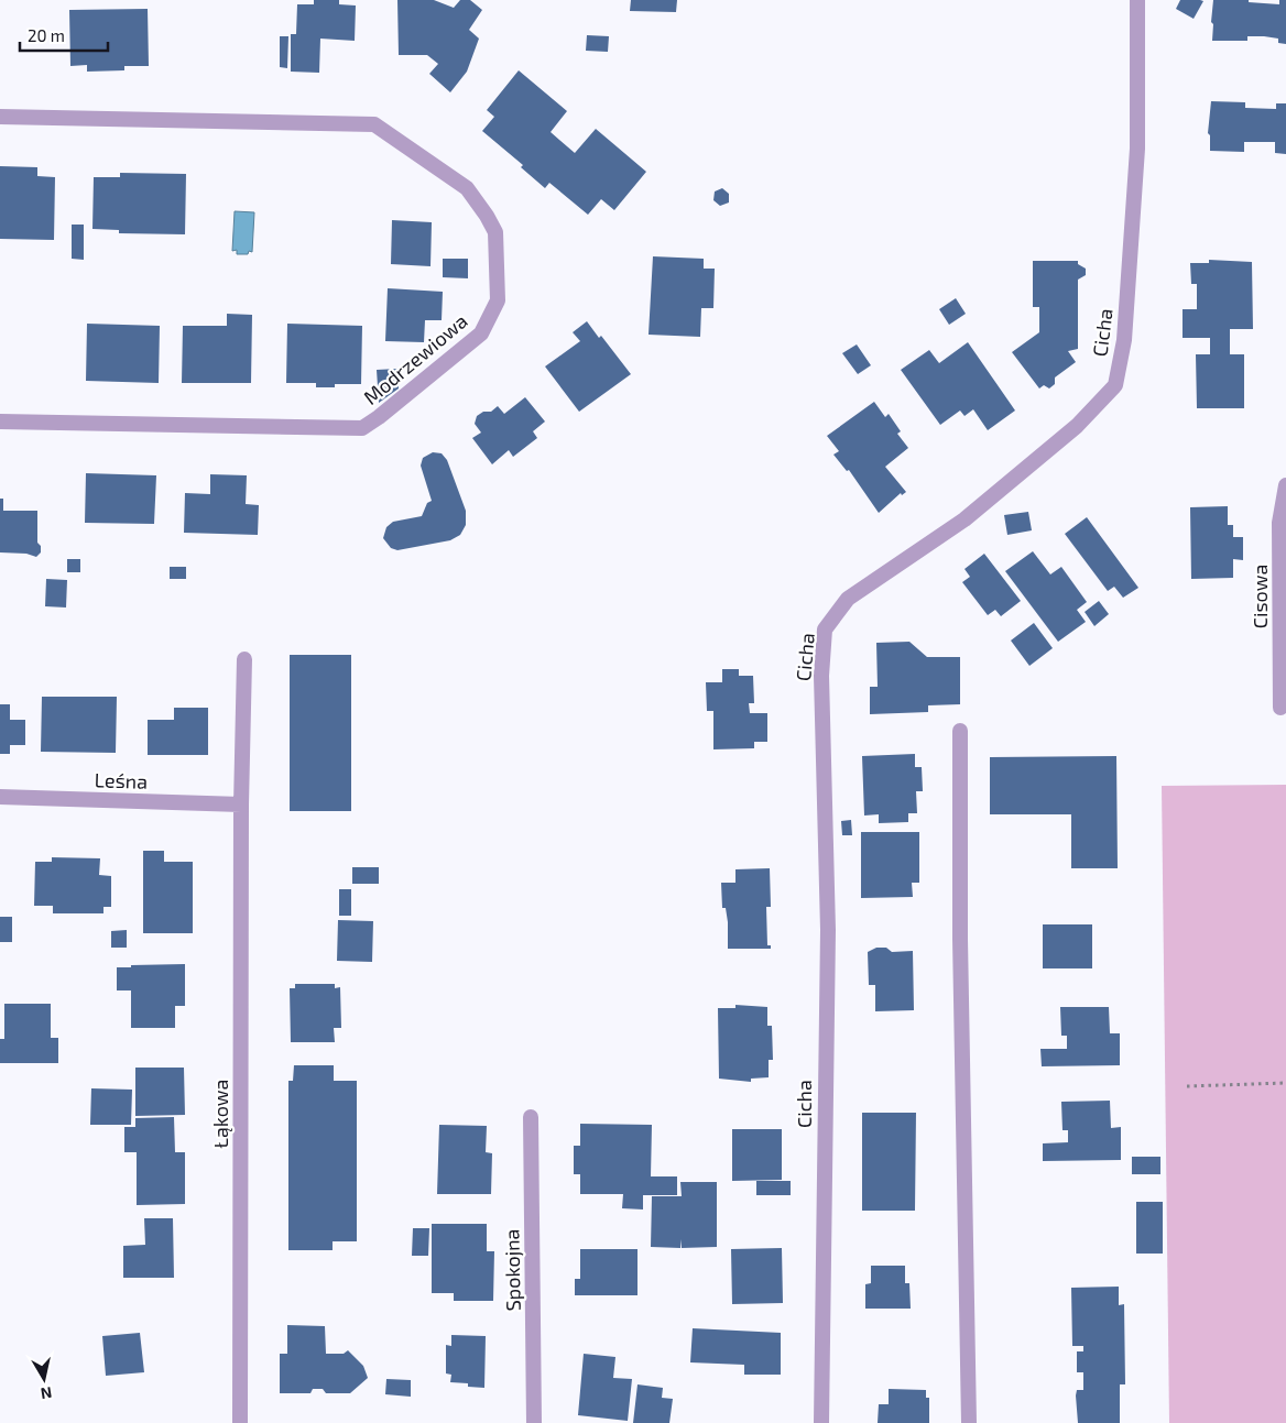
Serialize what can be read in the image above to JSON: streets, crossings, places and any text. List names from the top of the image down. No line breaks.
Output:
{"streets":{"street":["Cicha","Modrzewiowa","Cisowa","Leśna","Łąkowa","Spokojna"]},"crossings":[["Leśna","Łąkowa"]],"scale_bar":"20 m","north":"bottom"}
